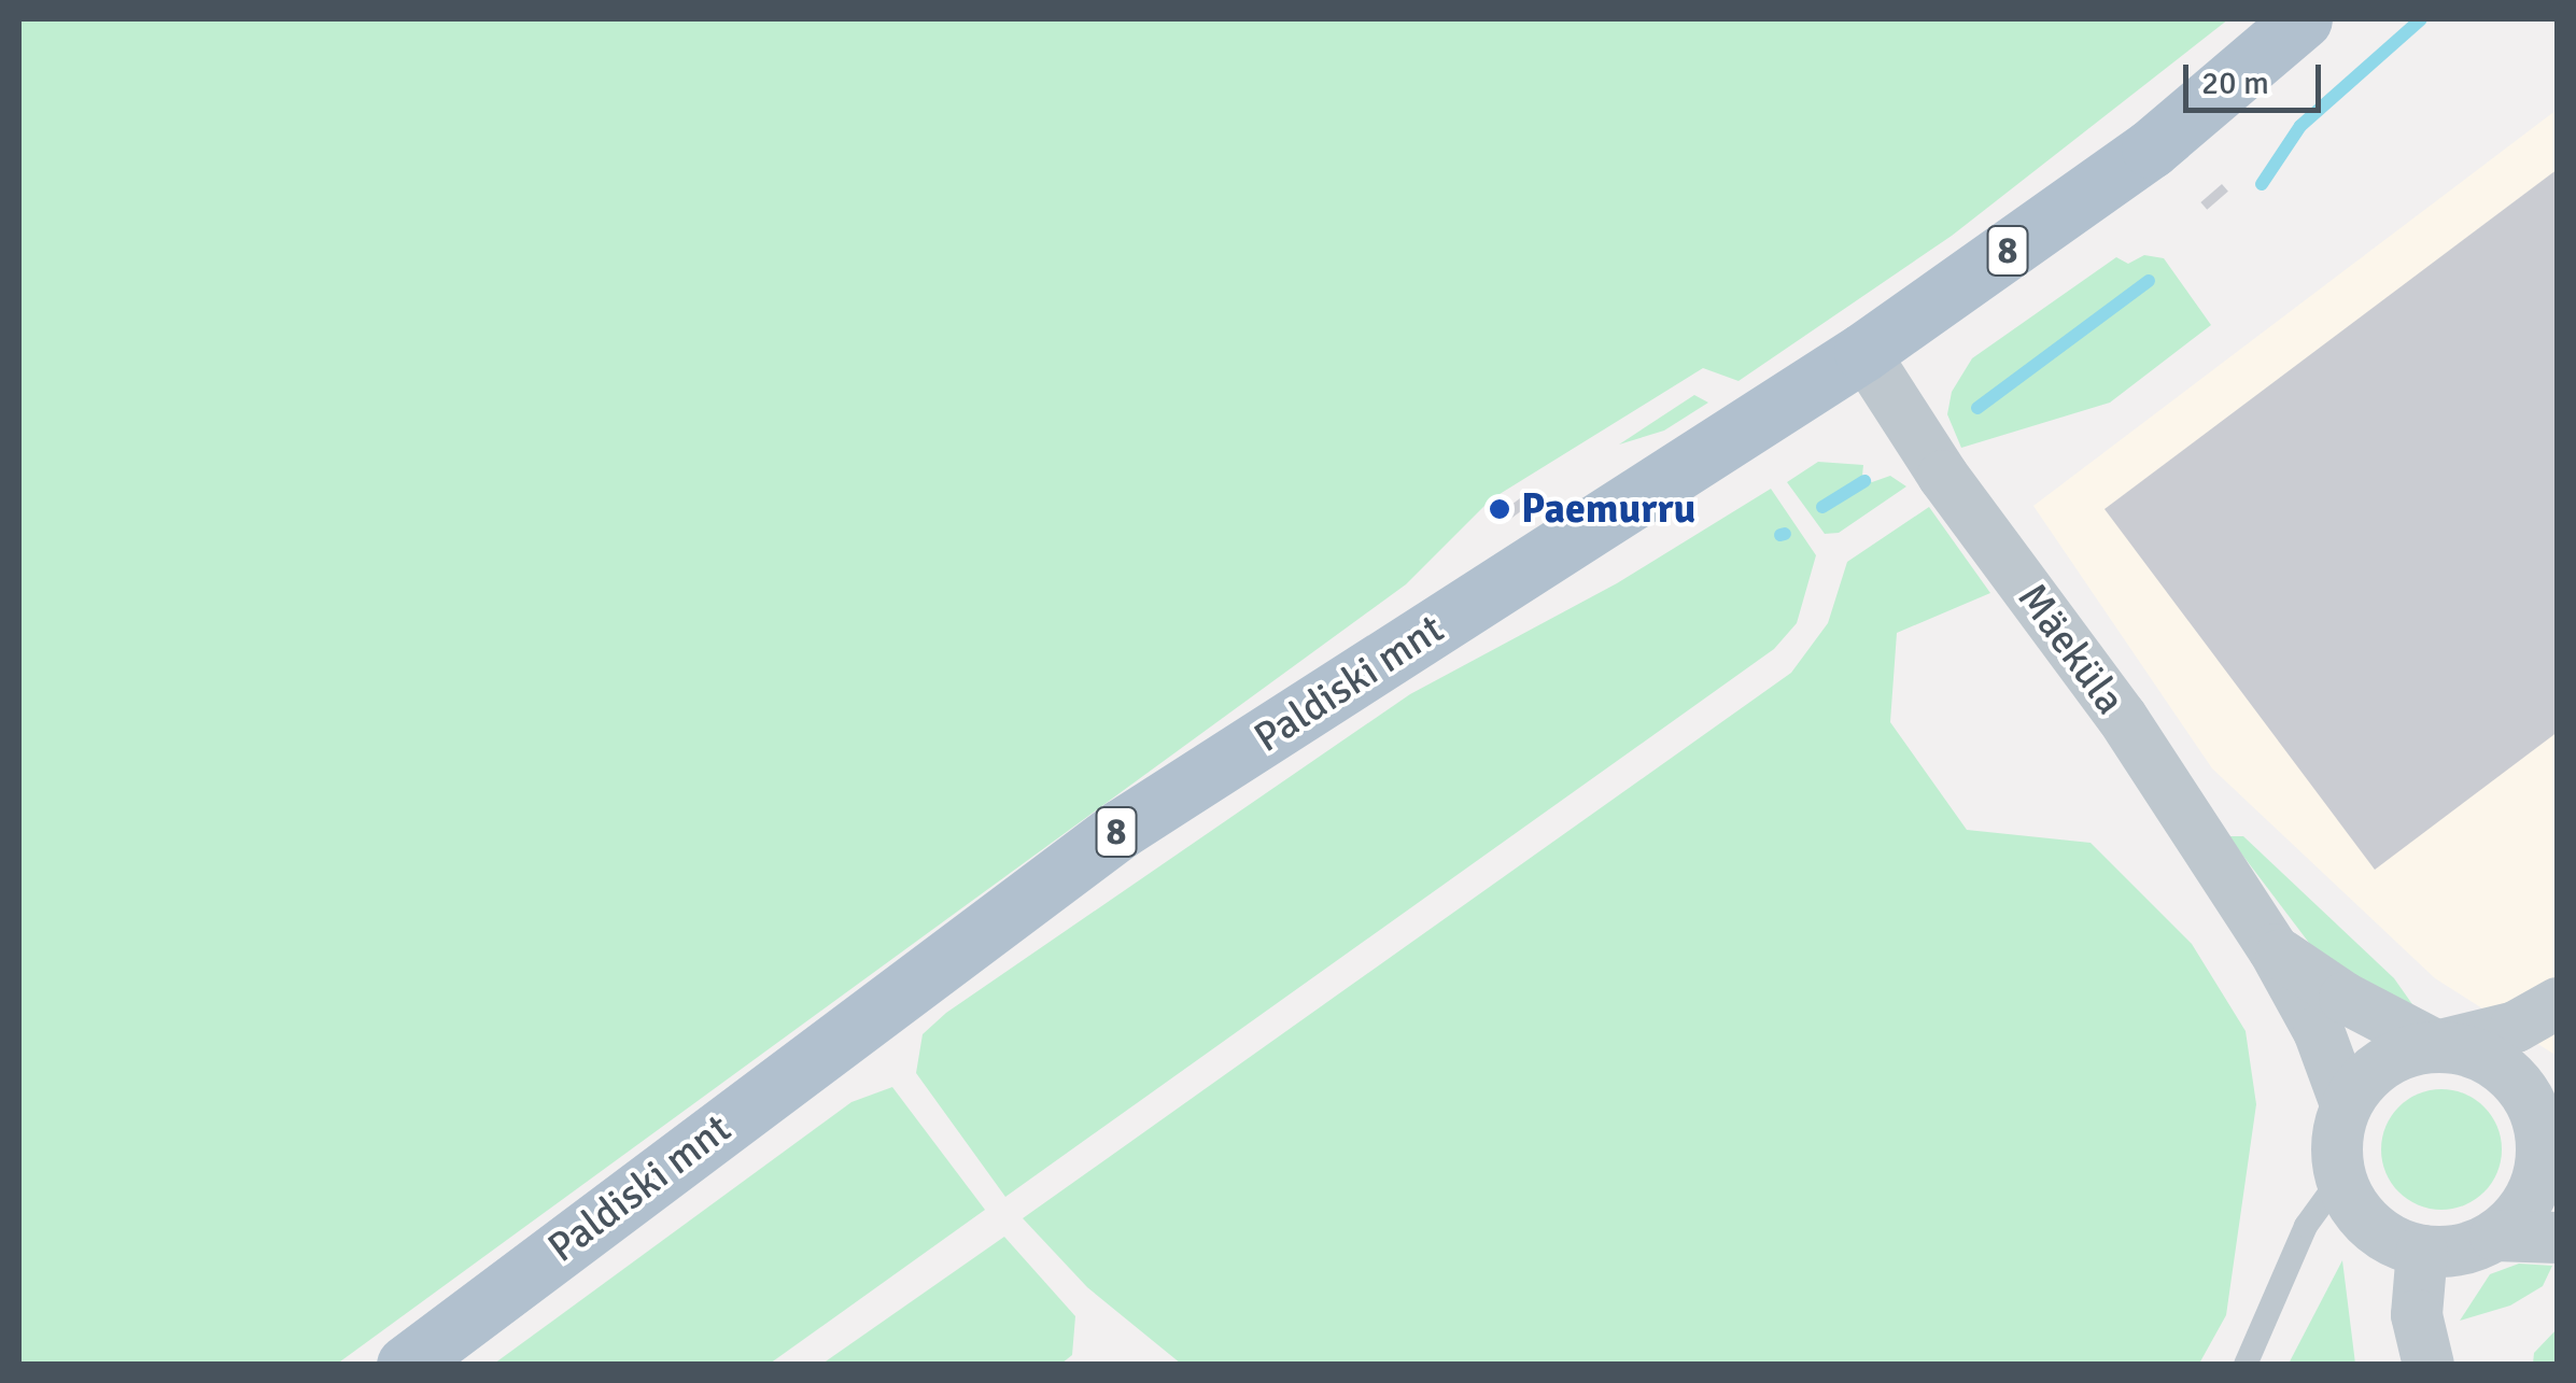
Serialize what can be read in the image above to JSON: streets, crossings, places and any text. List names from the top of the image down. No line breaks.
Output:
{"streets":{"main road":["8","Paldiski mnt"],"street":["Mäeküla"]},"crossings":[["Mäeküla","Paldiski mnt"]],"places":["Paemurru"],"scale_bar":"20 m"}
